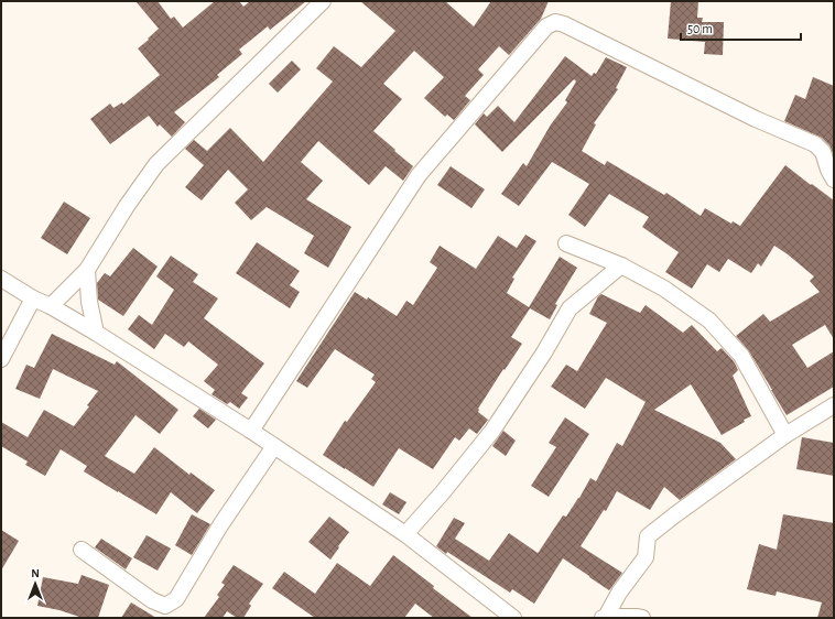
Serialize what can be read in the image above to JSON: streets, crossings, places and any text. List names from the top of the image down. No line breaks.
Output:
{"scale_bar":"50 m","north":"top"}
